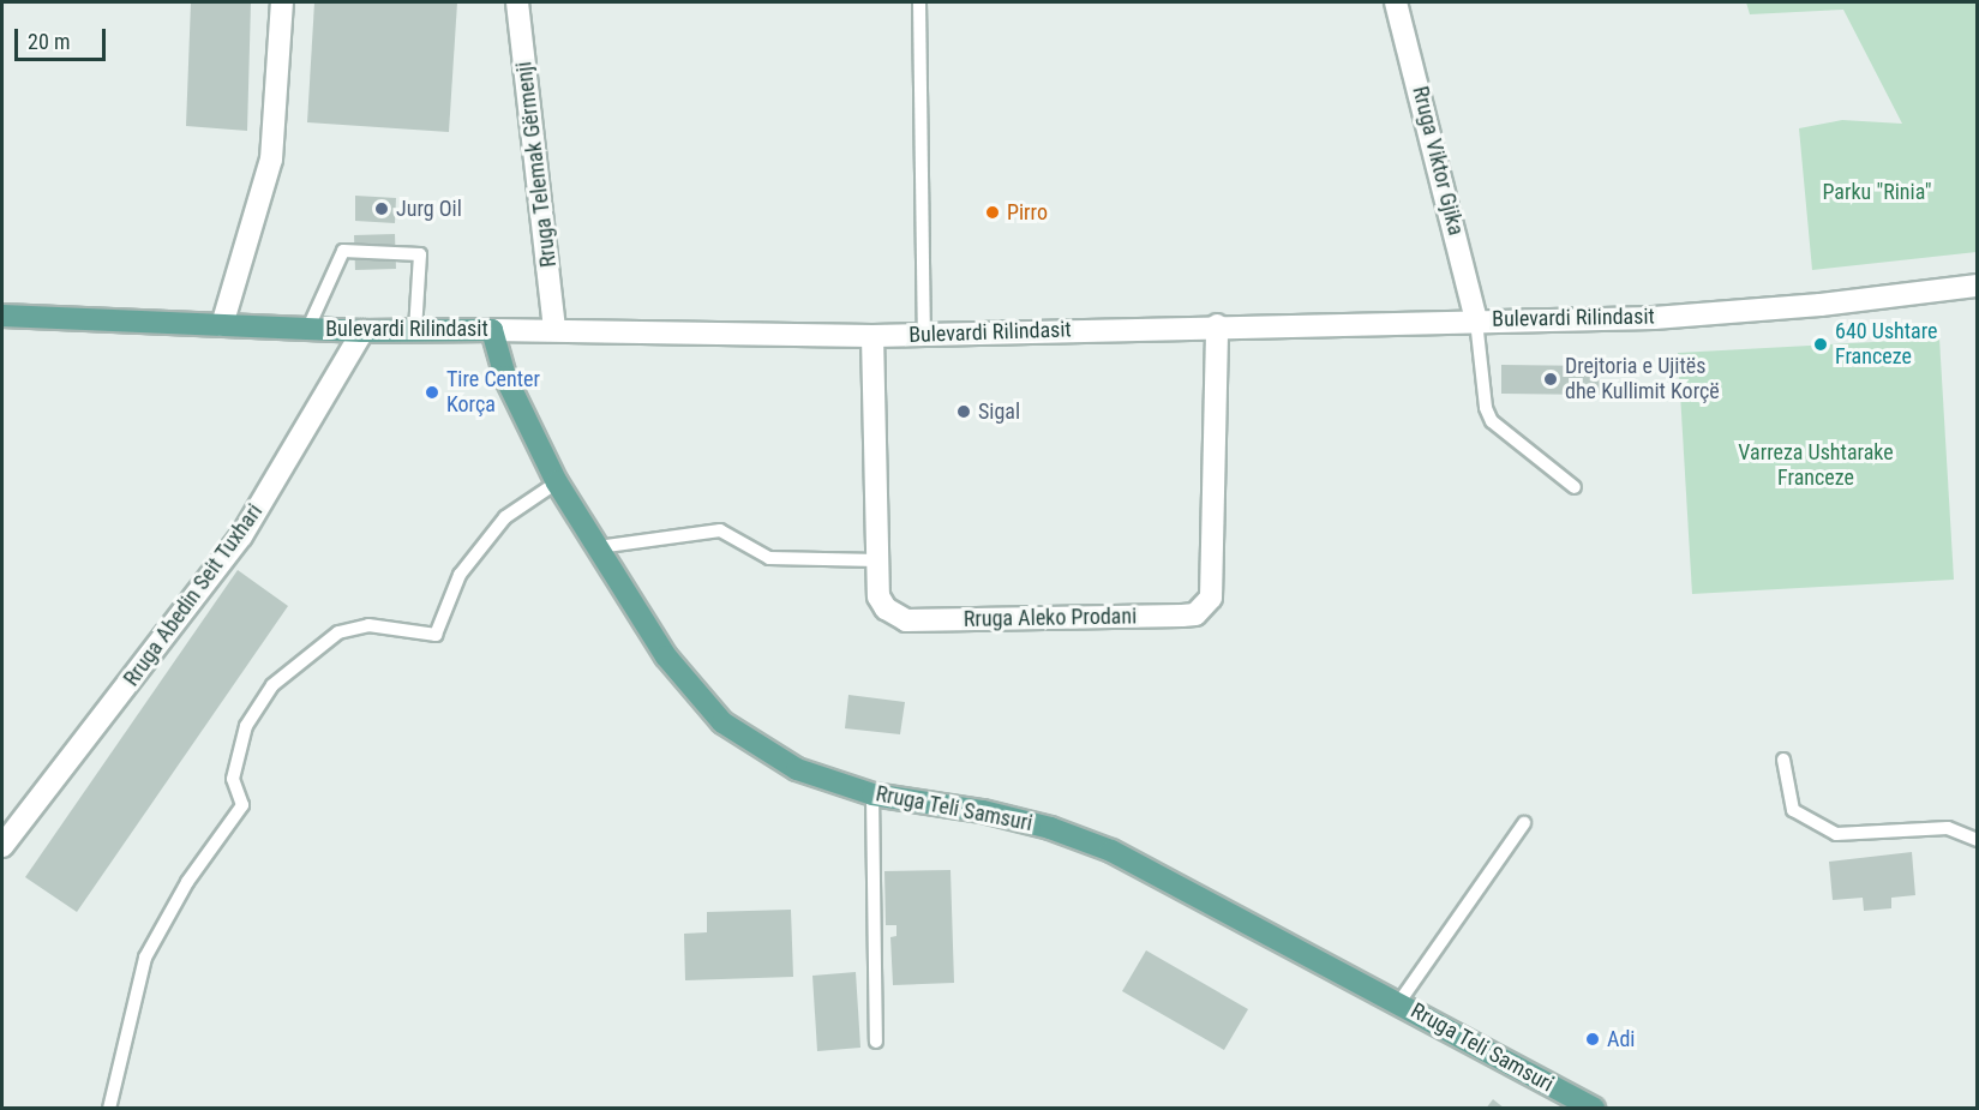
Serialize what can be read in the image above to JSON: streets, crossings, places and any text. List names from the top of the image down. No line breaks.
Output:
{"streets":{"main road":["Bulevardi Rilindasit","Rruga Teli Samsuri"],"street":["Rruga Viktor Gjika","Rruga Telemak Gërmenji","Rruga Abedin Seit Tuxhari","Rruga Aleko Prodani"]},"crossings":[["Rruga Viktor Gjika","Bulevardi Rilindasit"],["Rruga Telemak Gërmenji","Bulevardi Rilindasit"],["Bulevardi Rilindasit","Rruga Abedin Seit Tuxhari"],["Bulevardi Rilindasit","Rruga Aleko Prodani"],["Bulevardi Rilindasit","Rruga Teli Samsuri"]],"parks":["Parku \"Rinia\"","Varreza Ushtarake Franceze"],"places":["Jurg Oil","Pirro","640 Ushtare Franceze","Drejtoria e Ujitës dhe Kullimit Korçë","Tire Center Korça","Sigal","Adi"],"scale_bar":"20 m"}
